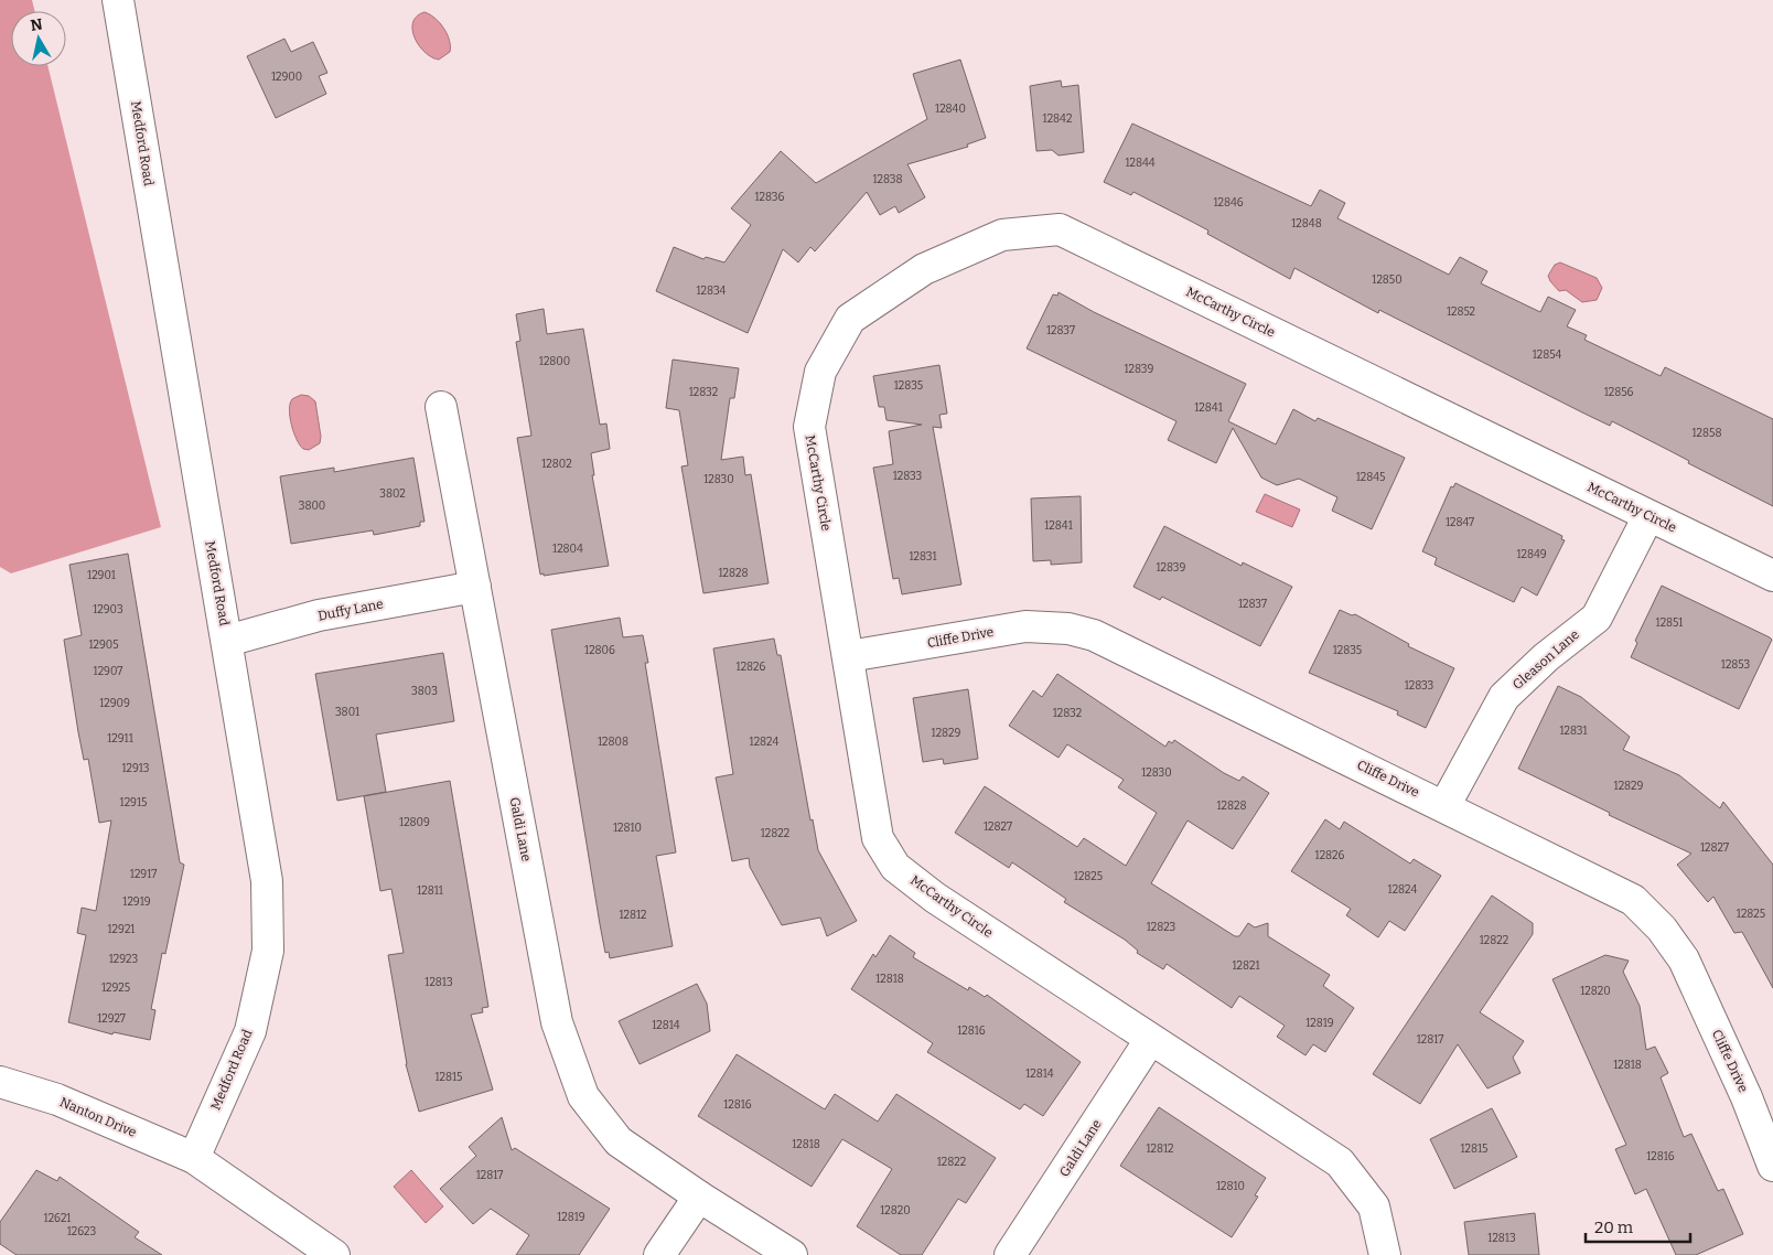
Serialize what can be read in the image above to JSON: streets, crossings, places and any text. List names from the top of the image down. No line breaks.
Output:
{"streets":{"street":["Medford Road","McCarthy Circle","Duffy Lane","Cliffe Drive","Gleason Lane","Galdi Lane","Nanton Drive"]},"crossings":[["Medford Road","Duffy Lane"],["Medford Road","Nanton Drive"],["McCarthy Circle","Cliffe Drive"],["McCarthy Circle","Gleason Lane"],["McCarthy Circle","Galdi Lane"],["Duffy Lane","Galdi Lane"],["Cliffe Drive","Gleason Lane"]],"house_numbers":["12900","12840","12842","12844","12838","12836","12846","12848","12850","12834","12852","12837","12854","12800","12839","12835","12832","12856","12841","12858","12802","12833","12845","12830","3802","3800","12847","12841","12804","12849","12831","12839","12828","12901","12837","12903","12851","12905","12806","12835","12853","12826","12907","12833","3803","12909","3801","12832","12831","12829","12911","12808","12824","12913","12830","12829","12915","12828","12809","12827","12810","12822","12827","12826","12917","12825","12824","12811","12919","12825","12812","12823","12921","12822","12923","12821","12818","12813","12925","12820","12927","12819","12814","12816","12817","12818","12814","12815","12816","12818","12812","12815","12816","12822","12817","12810","12820","12819","12621","12623","12813"],"scale_bar":"20 m","north":"top"}
